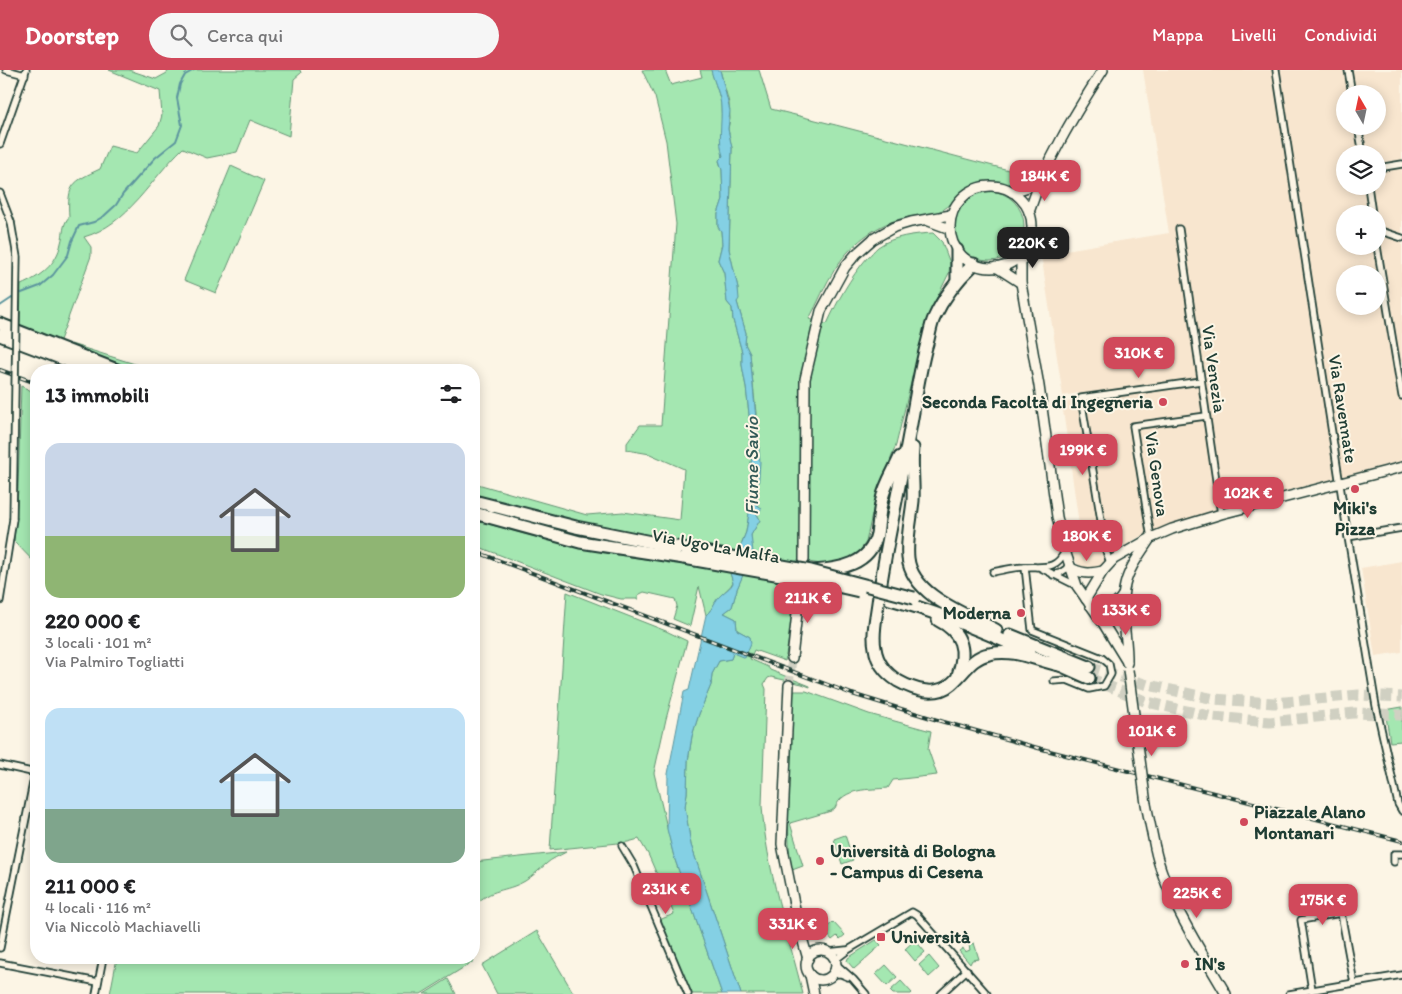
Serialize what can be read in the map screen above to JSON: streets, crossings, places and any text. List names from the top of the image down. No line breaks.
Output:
{"streets":{"highway":["Via Ugo La Malfa"],"street":["Via Venezia","Via Ravennate","Via Genova"]},"crossings":[["Via Venezia","Via Genova"]],"water":["Fiume Savio"],"places":{"other":["Seconda Facoltà di Ingegneria","Miki's Pizza","Moderna","Piazzale Alano Montanari","Università di Bologna - Campus di Cesena","IN's"],"transit":["Università"]},"north":"top","page":{"header":"Doorstep","search":"Cerca qui","nav":["Mappa","Livelli","Condividi"],"map_buttons":["+","−"],"price":["184K €","220K €","310K €","199K €","102K €","180K €","211K €","133K €","101K €","231K €","225K €","175K €","331K €"],"heading":"13 immobili","list":[{"name":"220 000 €","note":"3 locali · 101 m² · Via Palmiro Togliatti"},{"name":"211 000 €","note":"4 locali · 116 m² · Via Niccolò Machiavelli"}]}}
